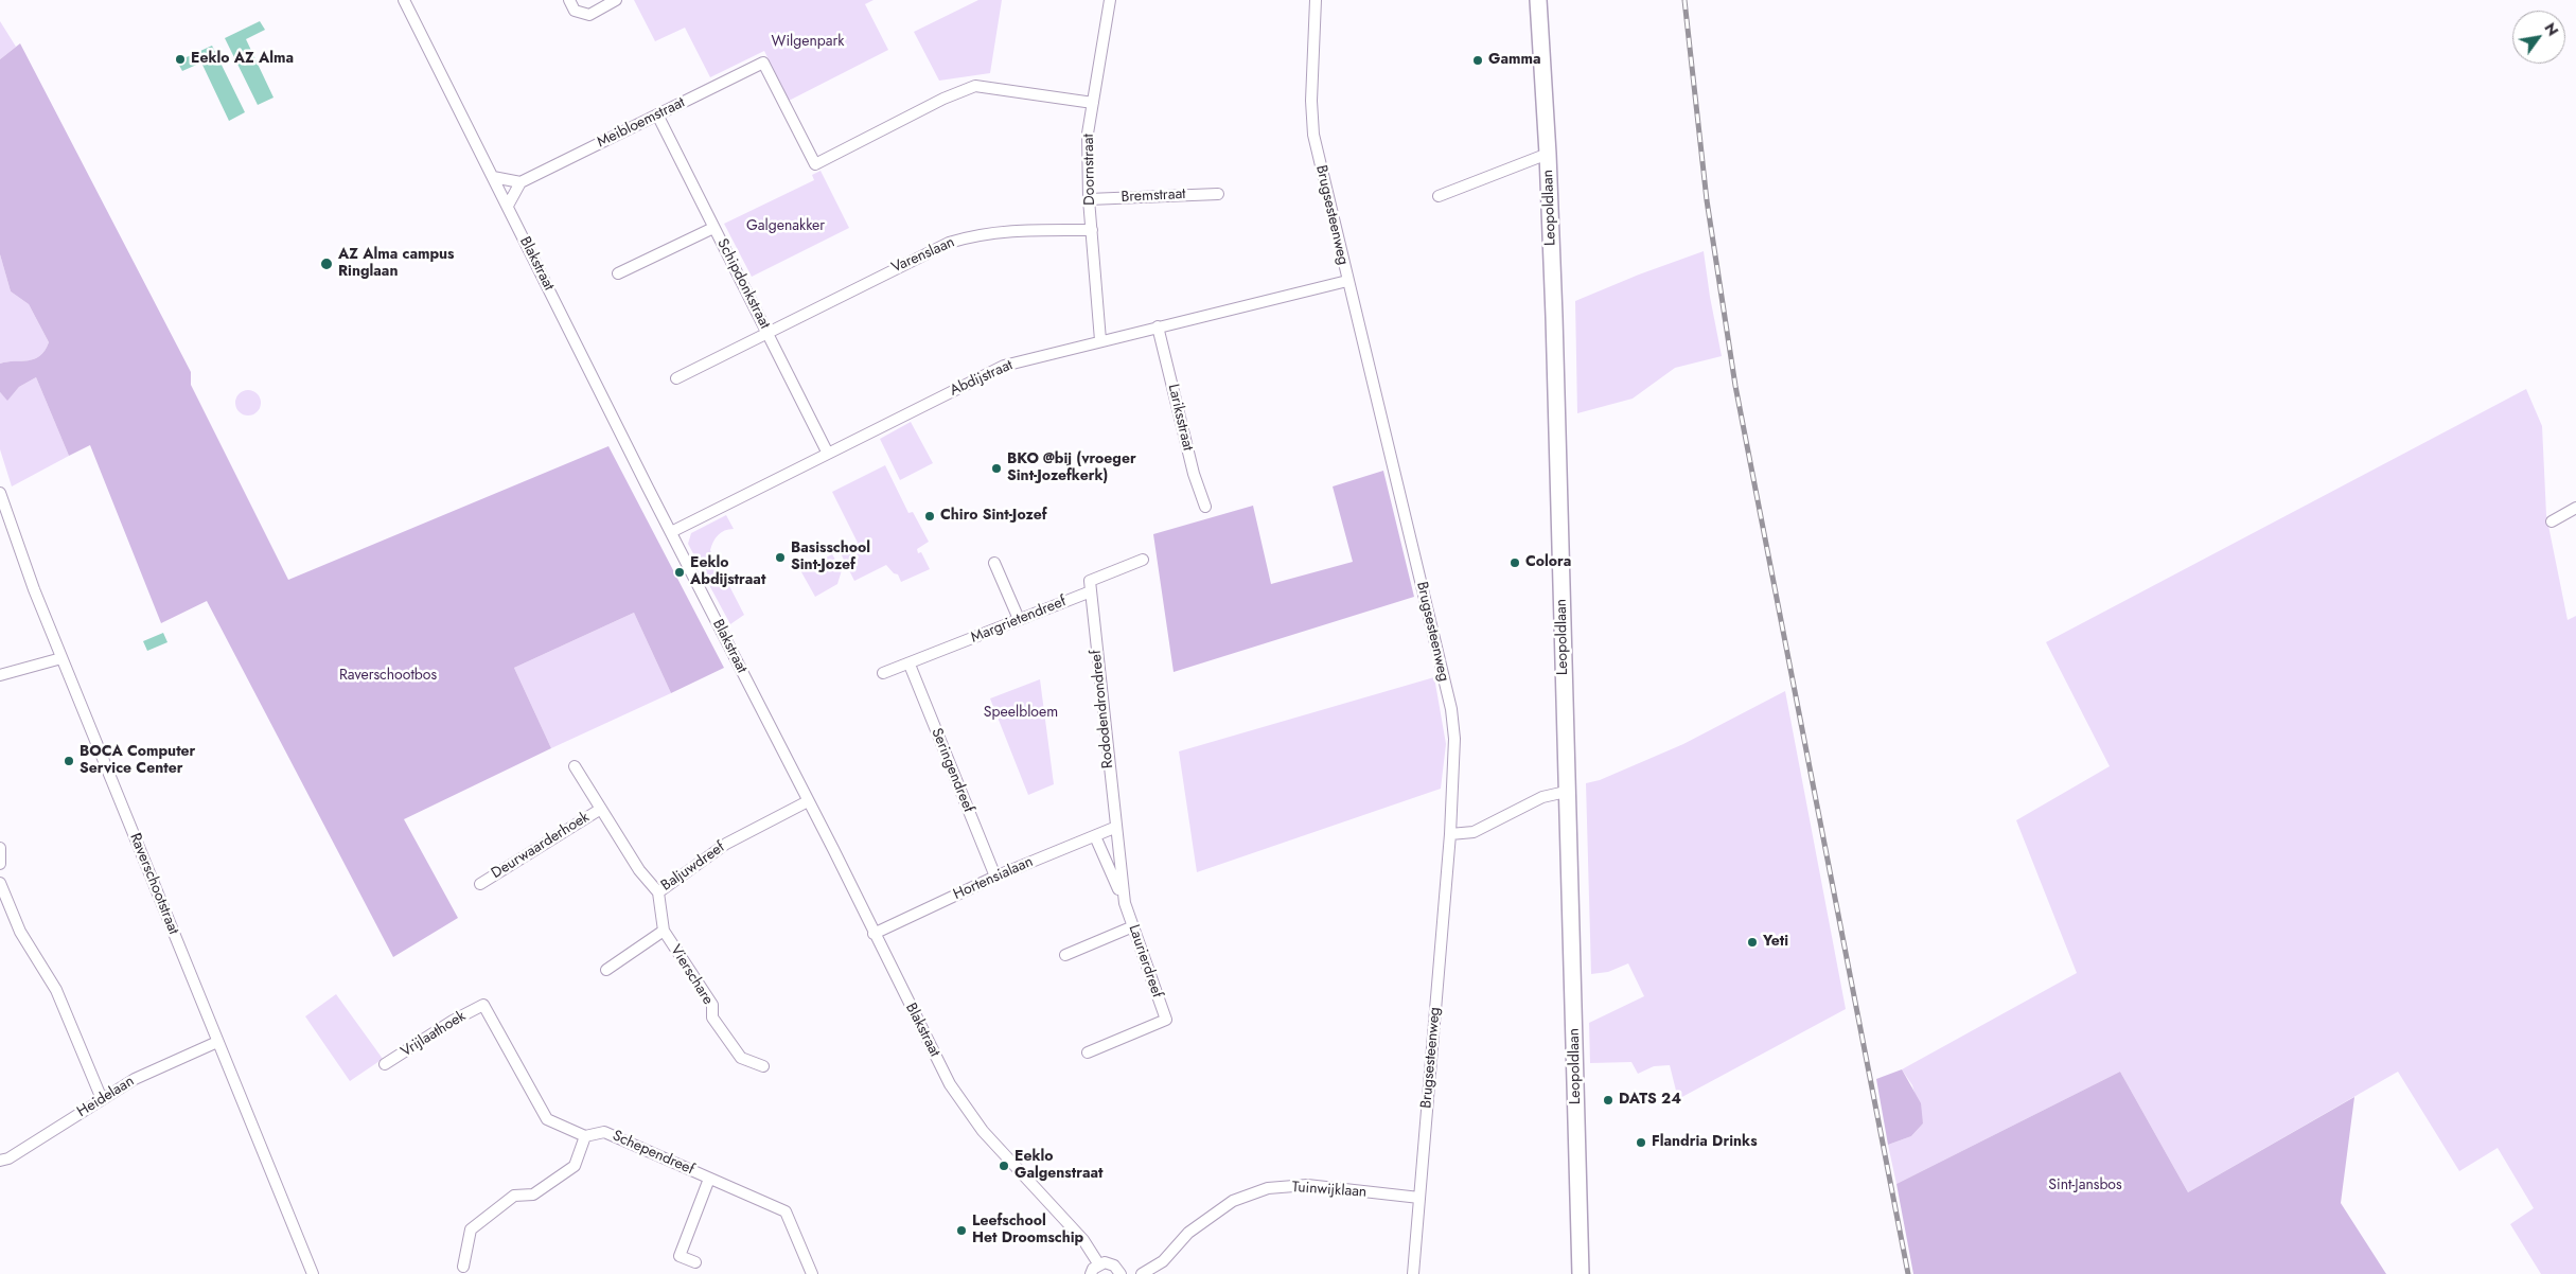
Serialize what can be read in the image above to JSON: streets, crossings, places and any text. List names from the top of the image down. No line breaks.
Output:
{"streets":{"main road":["Leopoldlaan"],"street":["Meibloemstraat","Doornstraat","Bremstraat","Brugsesteenweg","Varenslaan","Blakstraat","Schipdonkstraat","Abdijstraat","Lariksstraat","Margrietendreef","Rododendrondreef","Seringendreef","Deurwaarderhoek","Baljuwdreef","Hortensialaan","Raverschootstraat","Laurierdreef","Vierschare","Vrijlaathoek","Heidelaan","Schependreef","Tuinwijklaan"]},"crossings":[["Meibloemstraat","Doornstraat"],["Meibloemstraat","Schipdonkstraat"],["Doornstraat","Bremstraat"],["Doornstraat","Varenslaan"],["Doornstraat","Abdijstraat"],["Brugsesteenweg","Abdijstraat"],["Brugsesteenweg","Tuinwijklaan"],["Varenslaan","Schipdonkstraat"],["Blakstraat","Abdijstraat"],["Blakstraat","Baljuwdreef"],["Blakstraat","Hortensialaan"],["Schipdonkstraat","Abdijstraat"],["Abdijstraat","Lariksstraat"],["Margrietendreef","Rododendrondreef"],["Margrietendreef","Seringendreef"],["Rododendrondreef","Hortensialaan"],["Rododendrondreef","Laurierdreef"],["Seringendreef","Hortensialaan"],["Deurwaarderhoek","Baljuwdreef"],["Baljuwdreef","Vierschare"],["Hortensialaan","Laurierdreef"],["Raverschootstraat","Heidelaan"],["Vrijlaathoek","Schependreef"]],"parks":["Wilgenpark","Galgenakker","Raverschootbos","Speelbloem","Sint-Jansbos"],"places":["Eeklo AZ Alma","Gamma","AZ Alma campus Ringlaan","BKO @bij (vroeger Sint-Jozefkerk)","Chiro Sint-Jozef","Basisschool Sint-Jozef","Colora","Eeklo Abdijstraat","BOCA Computer Service Center","Yeti","DATS 24","Flandria Drinks","Eeklo Galgenstraat","Leefschool Het Droomschip"],"north":"top right"}
